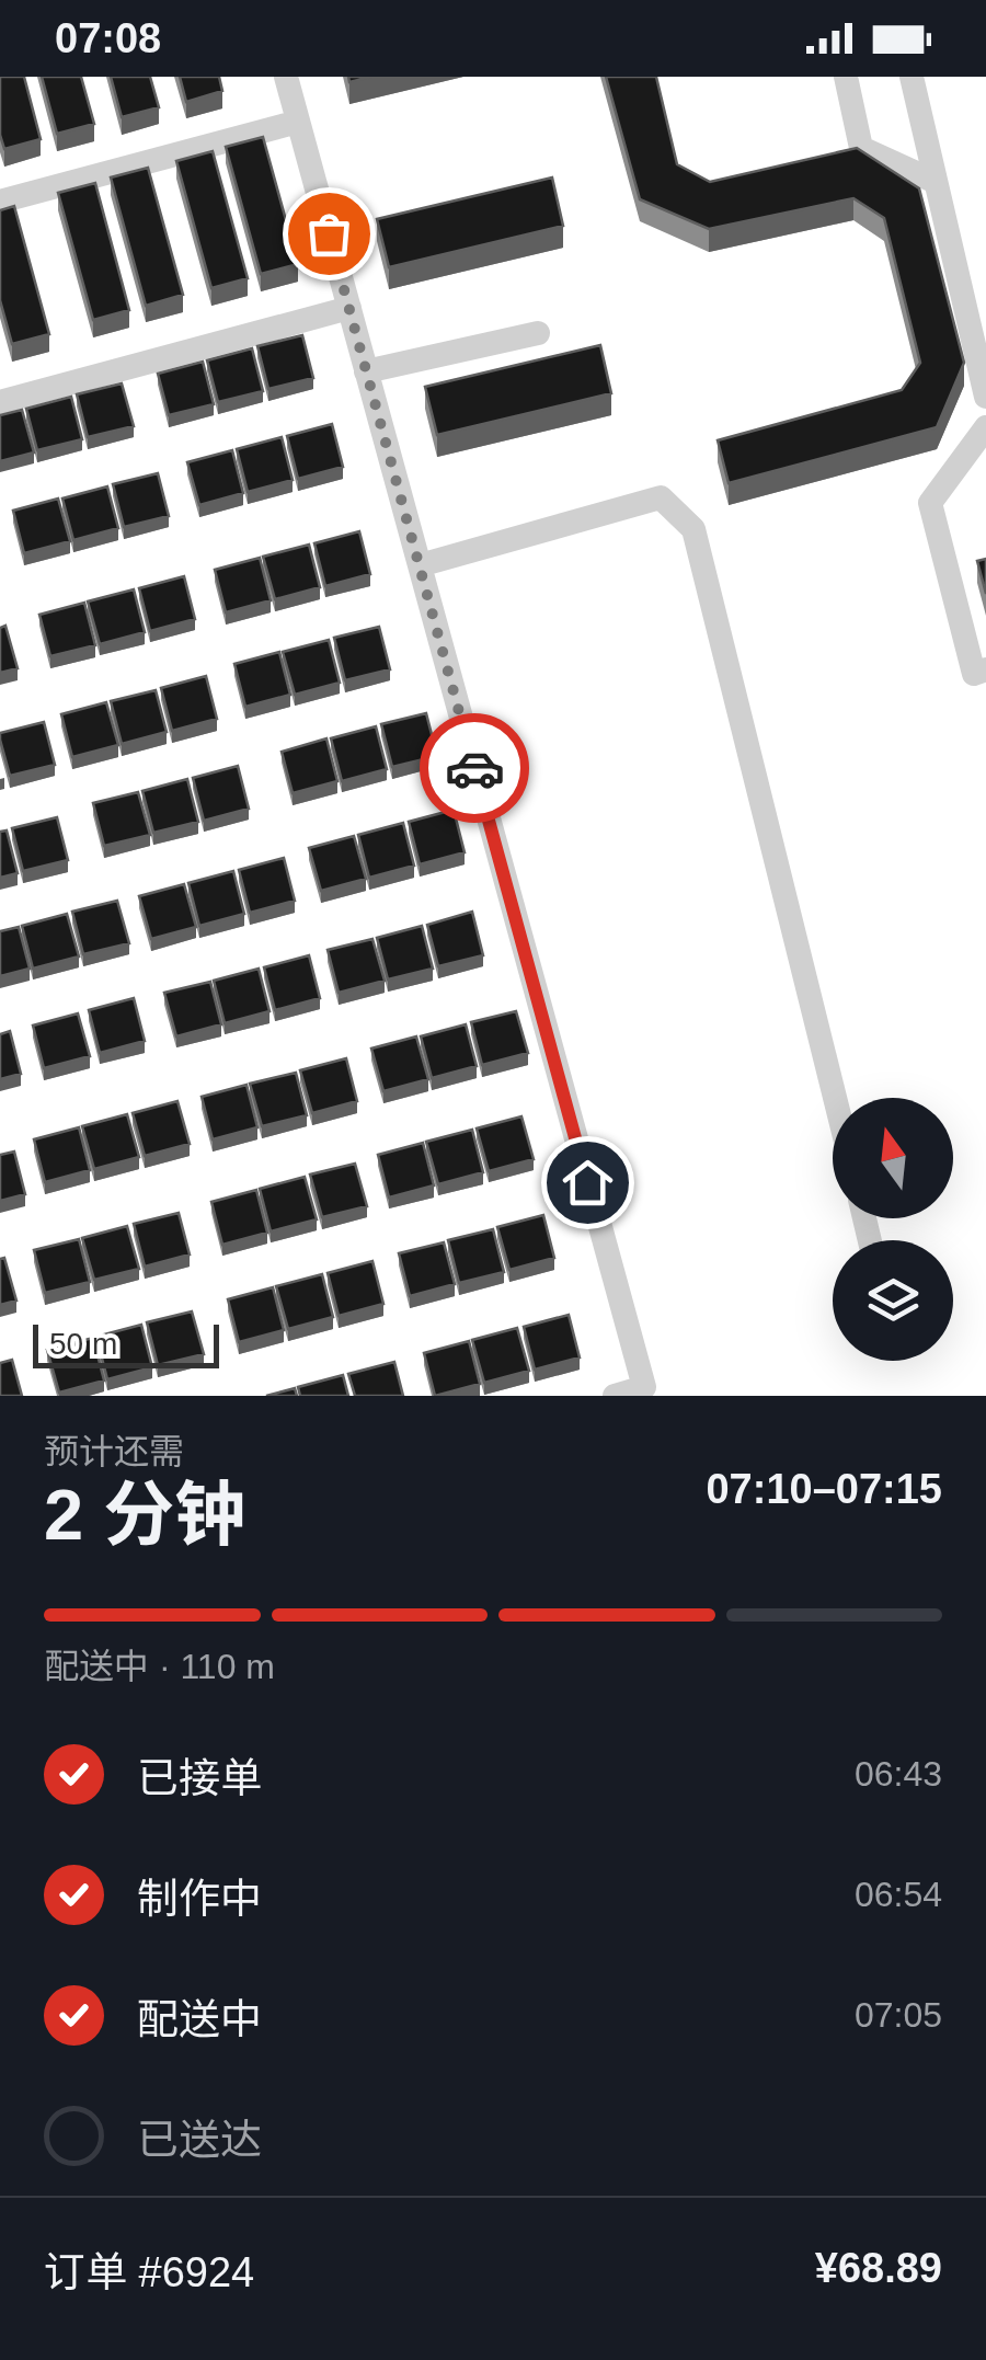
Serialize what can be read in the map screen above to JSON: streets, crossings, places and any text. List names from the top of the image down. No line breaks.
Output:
{"scale_bar":"50 m","north":"top","page":{"status":"07:08","scale":"50 m","heading":["2 分钟","预计还需","07:10–07:15"],"panel":["订单 #6924","¥68.89"],"bar":"配送中 · 110 m","list":[["已接单","06:43"],["制作中","06:54"],["配送中","07:05"],"已送达"]}}
